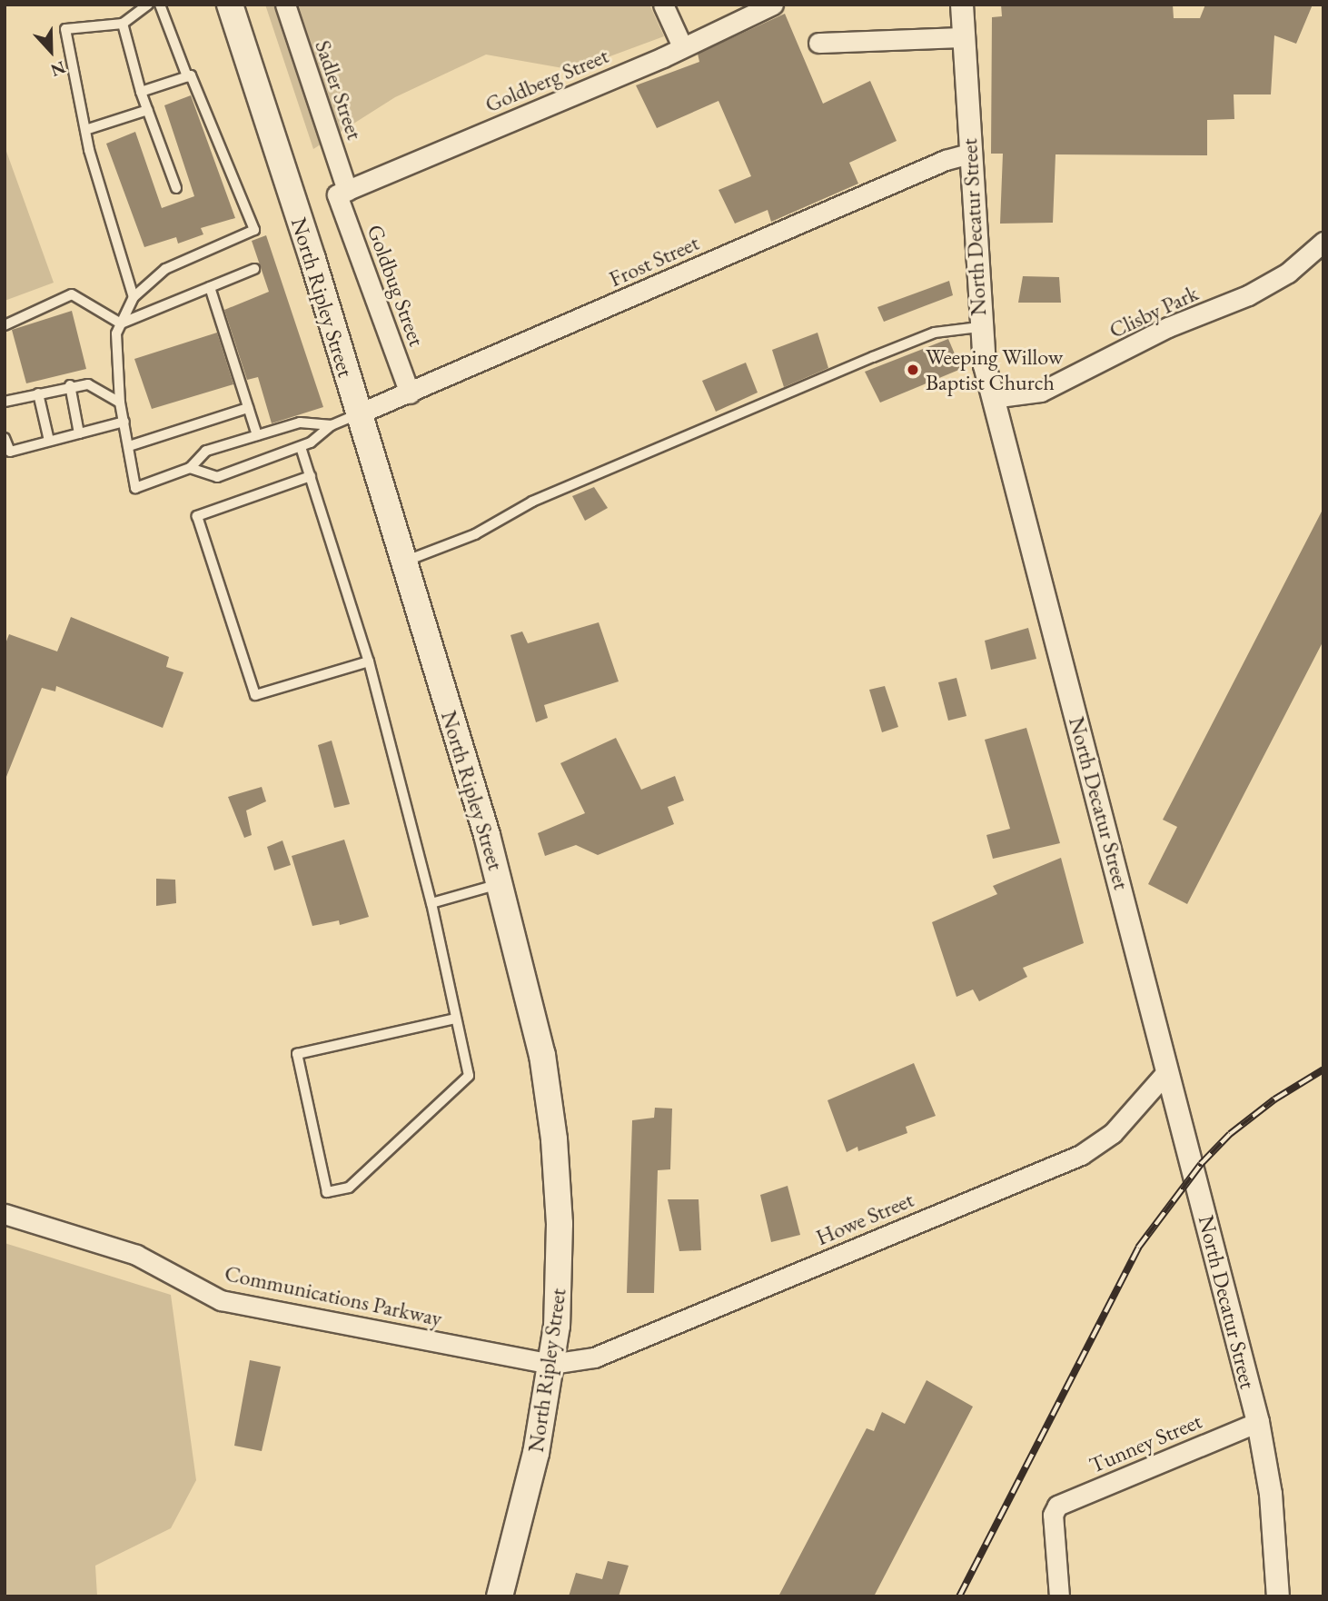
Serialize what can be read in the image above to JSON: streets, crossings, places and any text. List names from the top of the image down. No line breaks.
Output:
{"streets":{"main road":["North Ripley Street"],"street":["Goldberg Street","Sadler Street","North Decatur Street","Frost Street","Goldbug Street","Clisby Park","Howe Street","Communications Parkway","Tunney Street"]},"crossings":[["Goldberg Street","Sadler Street"],["Goldberg Street","Goldbug Street"],["Sadler Street","Goldbug Street"],["North Decatur Street","Frost Street"],["North Decatur Street","Clisby Park"],["North Decatur Street","Howe Street"],["North Decatur Street","Tunney Street"],["Frost Street","Goldbug Street"],["Frost Street","North Ripley Street"],["North Ripley Street","Howe Street"],["North Ripley Street","Communications Parkway"],["Howe Street","Communications Parkway"]],"places":["Weeping Willow Baptist Church"],"north":"bottom"}
